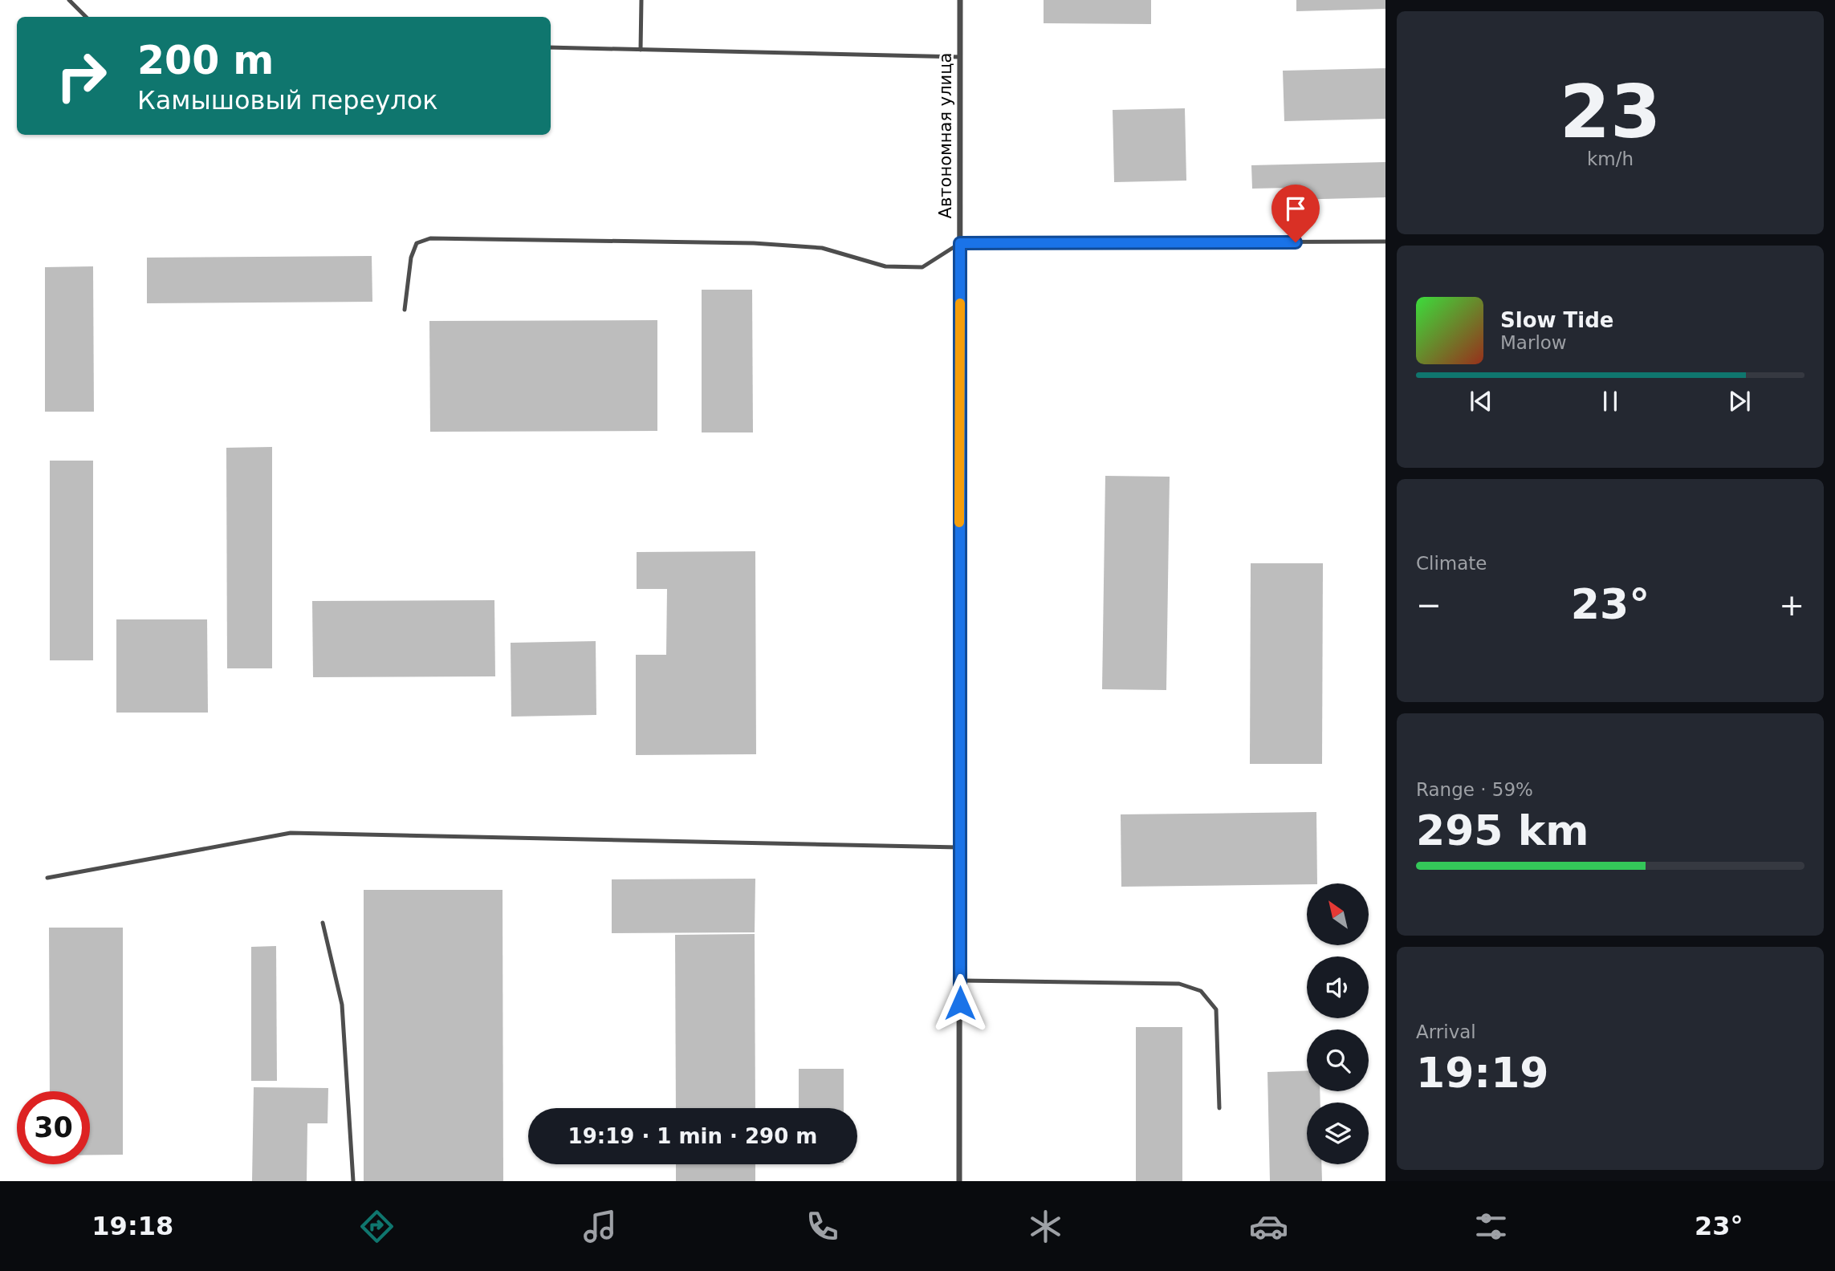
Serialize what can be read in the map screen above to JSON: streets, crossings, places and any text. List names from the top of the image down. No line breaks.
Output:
{"streets":{"street":["Автономная улица"]},"north":"top left","page":{"tile":[["23","km/h"],"Climate",["Range · 59%","295 km"],["Arrival","19:19"]],"turn":["200 m","Камышовый переулок"],"song":["Slow Tide","Marlow"],"heat":["−","23°","+"],"limit":"30","trip":"19:19 · 1 min · 290 m","tabs":["19:18","23°"]}}
